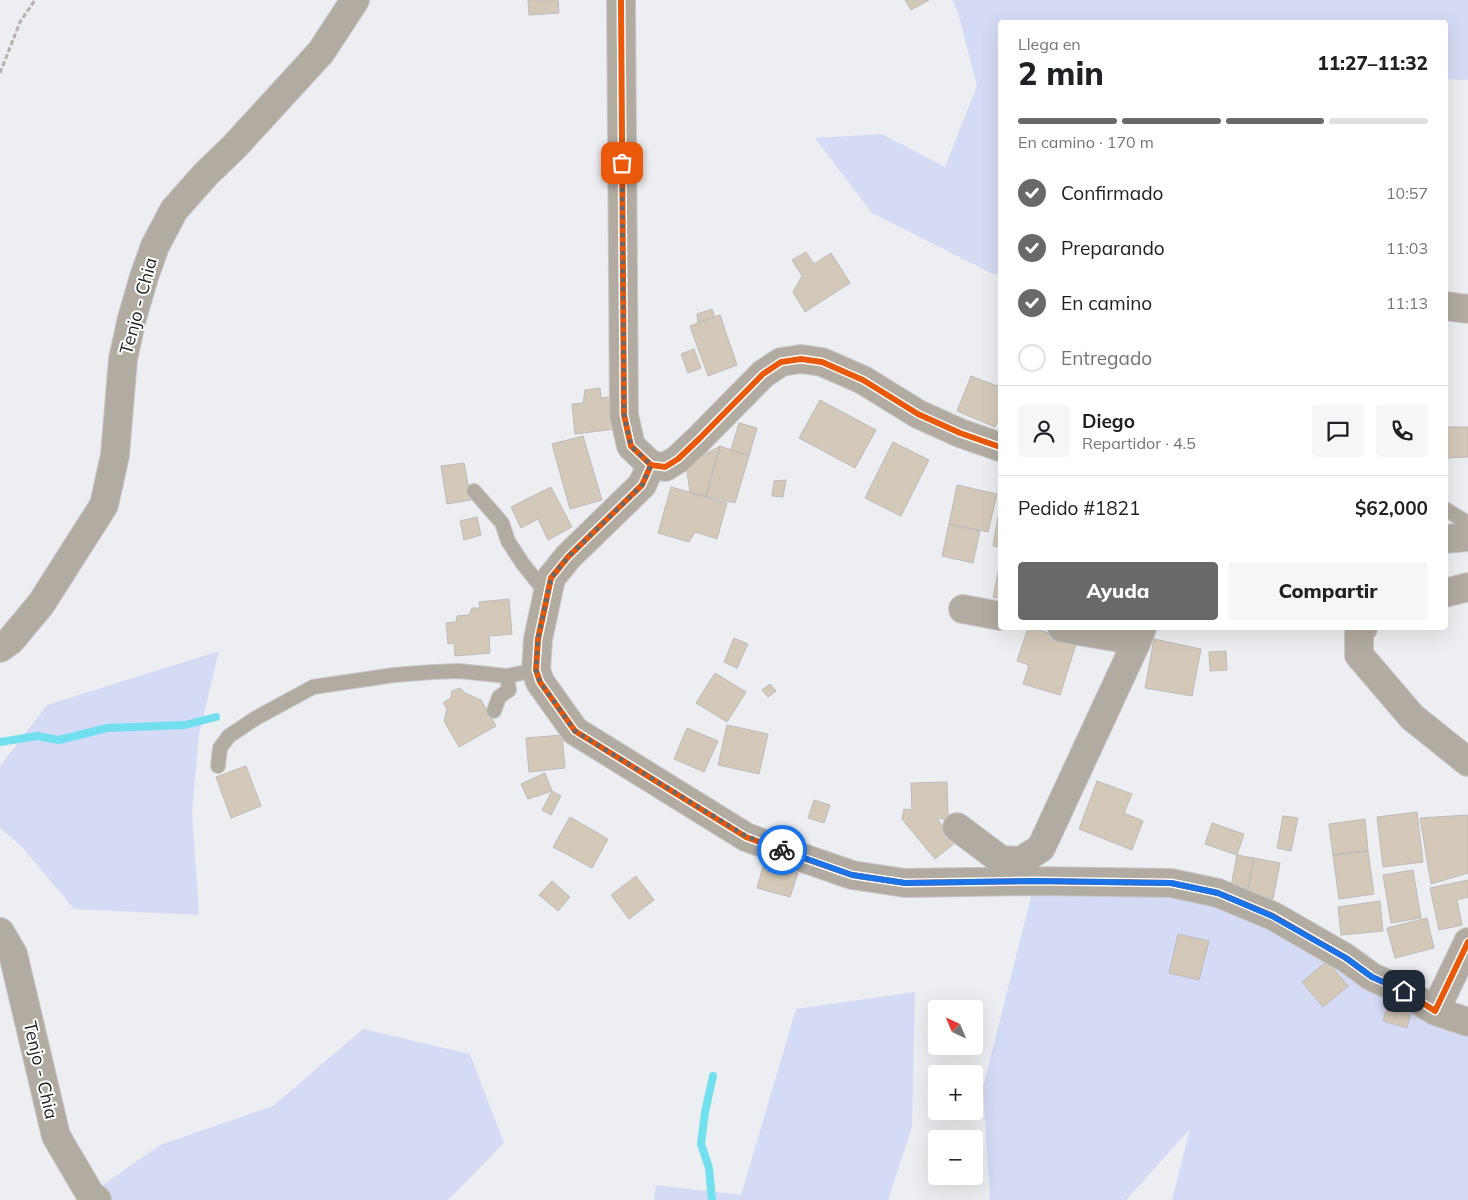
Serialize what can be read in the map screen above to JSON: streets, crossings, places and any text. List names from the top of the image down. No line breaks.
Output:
{"streets":{"street":["Tenjo - Chia"]},"north":"top left","page":{"heading":["2 min","Llega en","11:27–11:32"],"panel":["Diego","Repartidor · 4.5","Pedido #1821","$62,000"],"bar":"En camino · 170 m","list":[["Confirmado","10:57"],["Preparando","11:03"],["En camino","11:13"],"Entregado"],"buttons":["Ayuda","Compartir"],"map_buttons":["+","−"]}}
